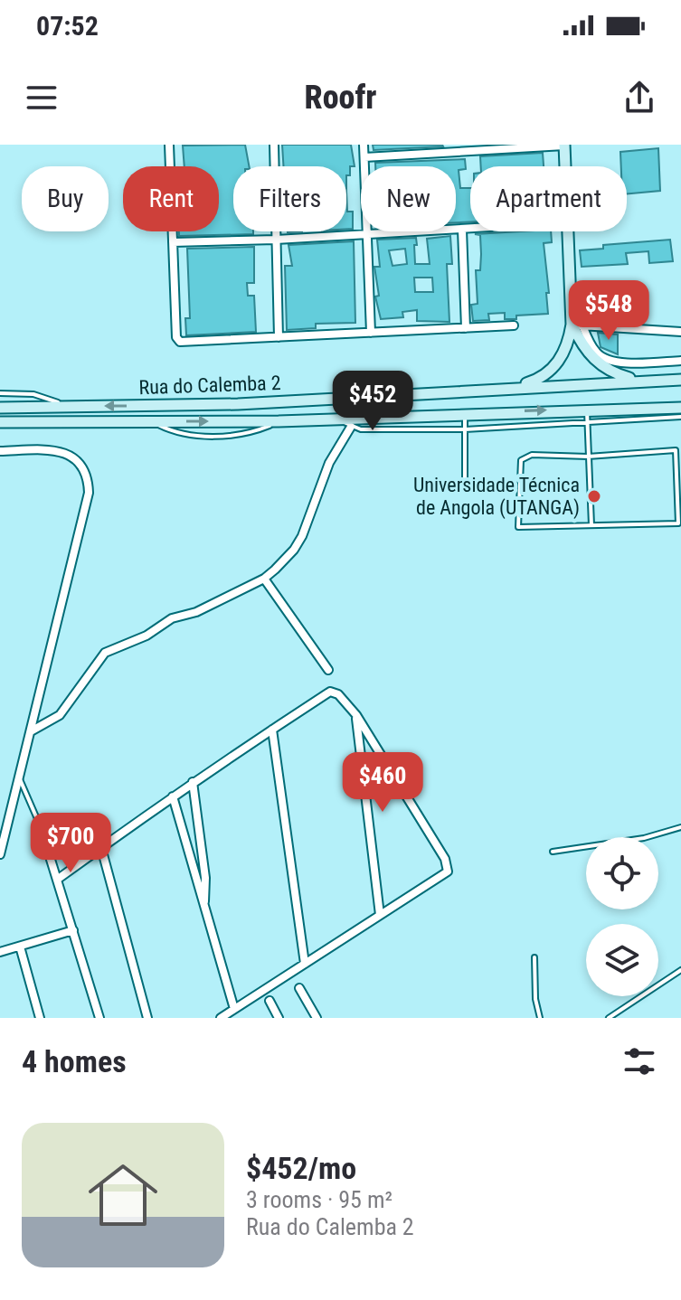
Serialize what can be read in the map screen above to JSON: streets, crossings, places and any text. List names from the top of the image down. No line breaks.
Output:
{"streets":{"main road":["Rua do Calemba 2"]},"places":["Universidade Técnica de Angola (UTANGA)"],"page":{"status":"07:52","header":"Roofr","chip":["Buy","Rent","Filters","New","Apartment"],"price":["$548","$452","$460","$700"],"heading":"4 homes","list":[{"name":"$452/mo","note":"3 rooms · 95 m² · Rua do Calemba 2"}]}}
